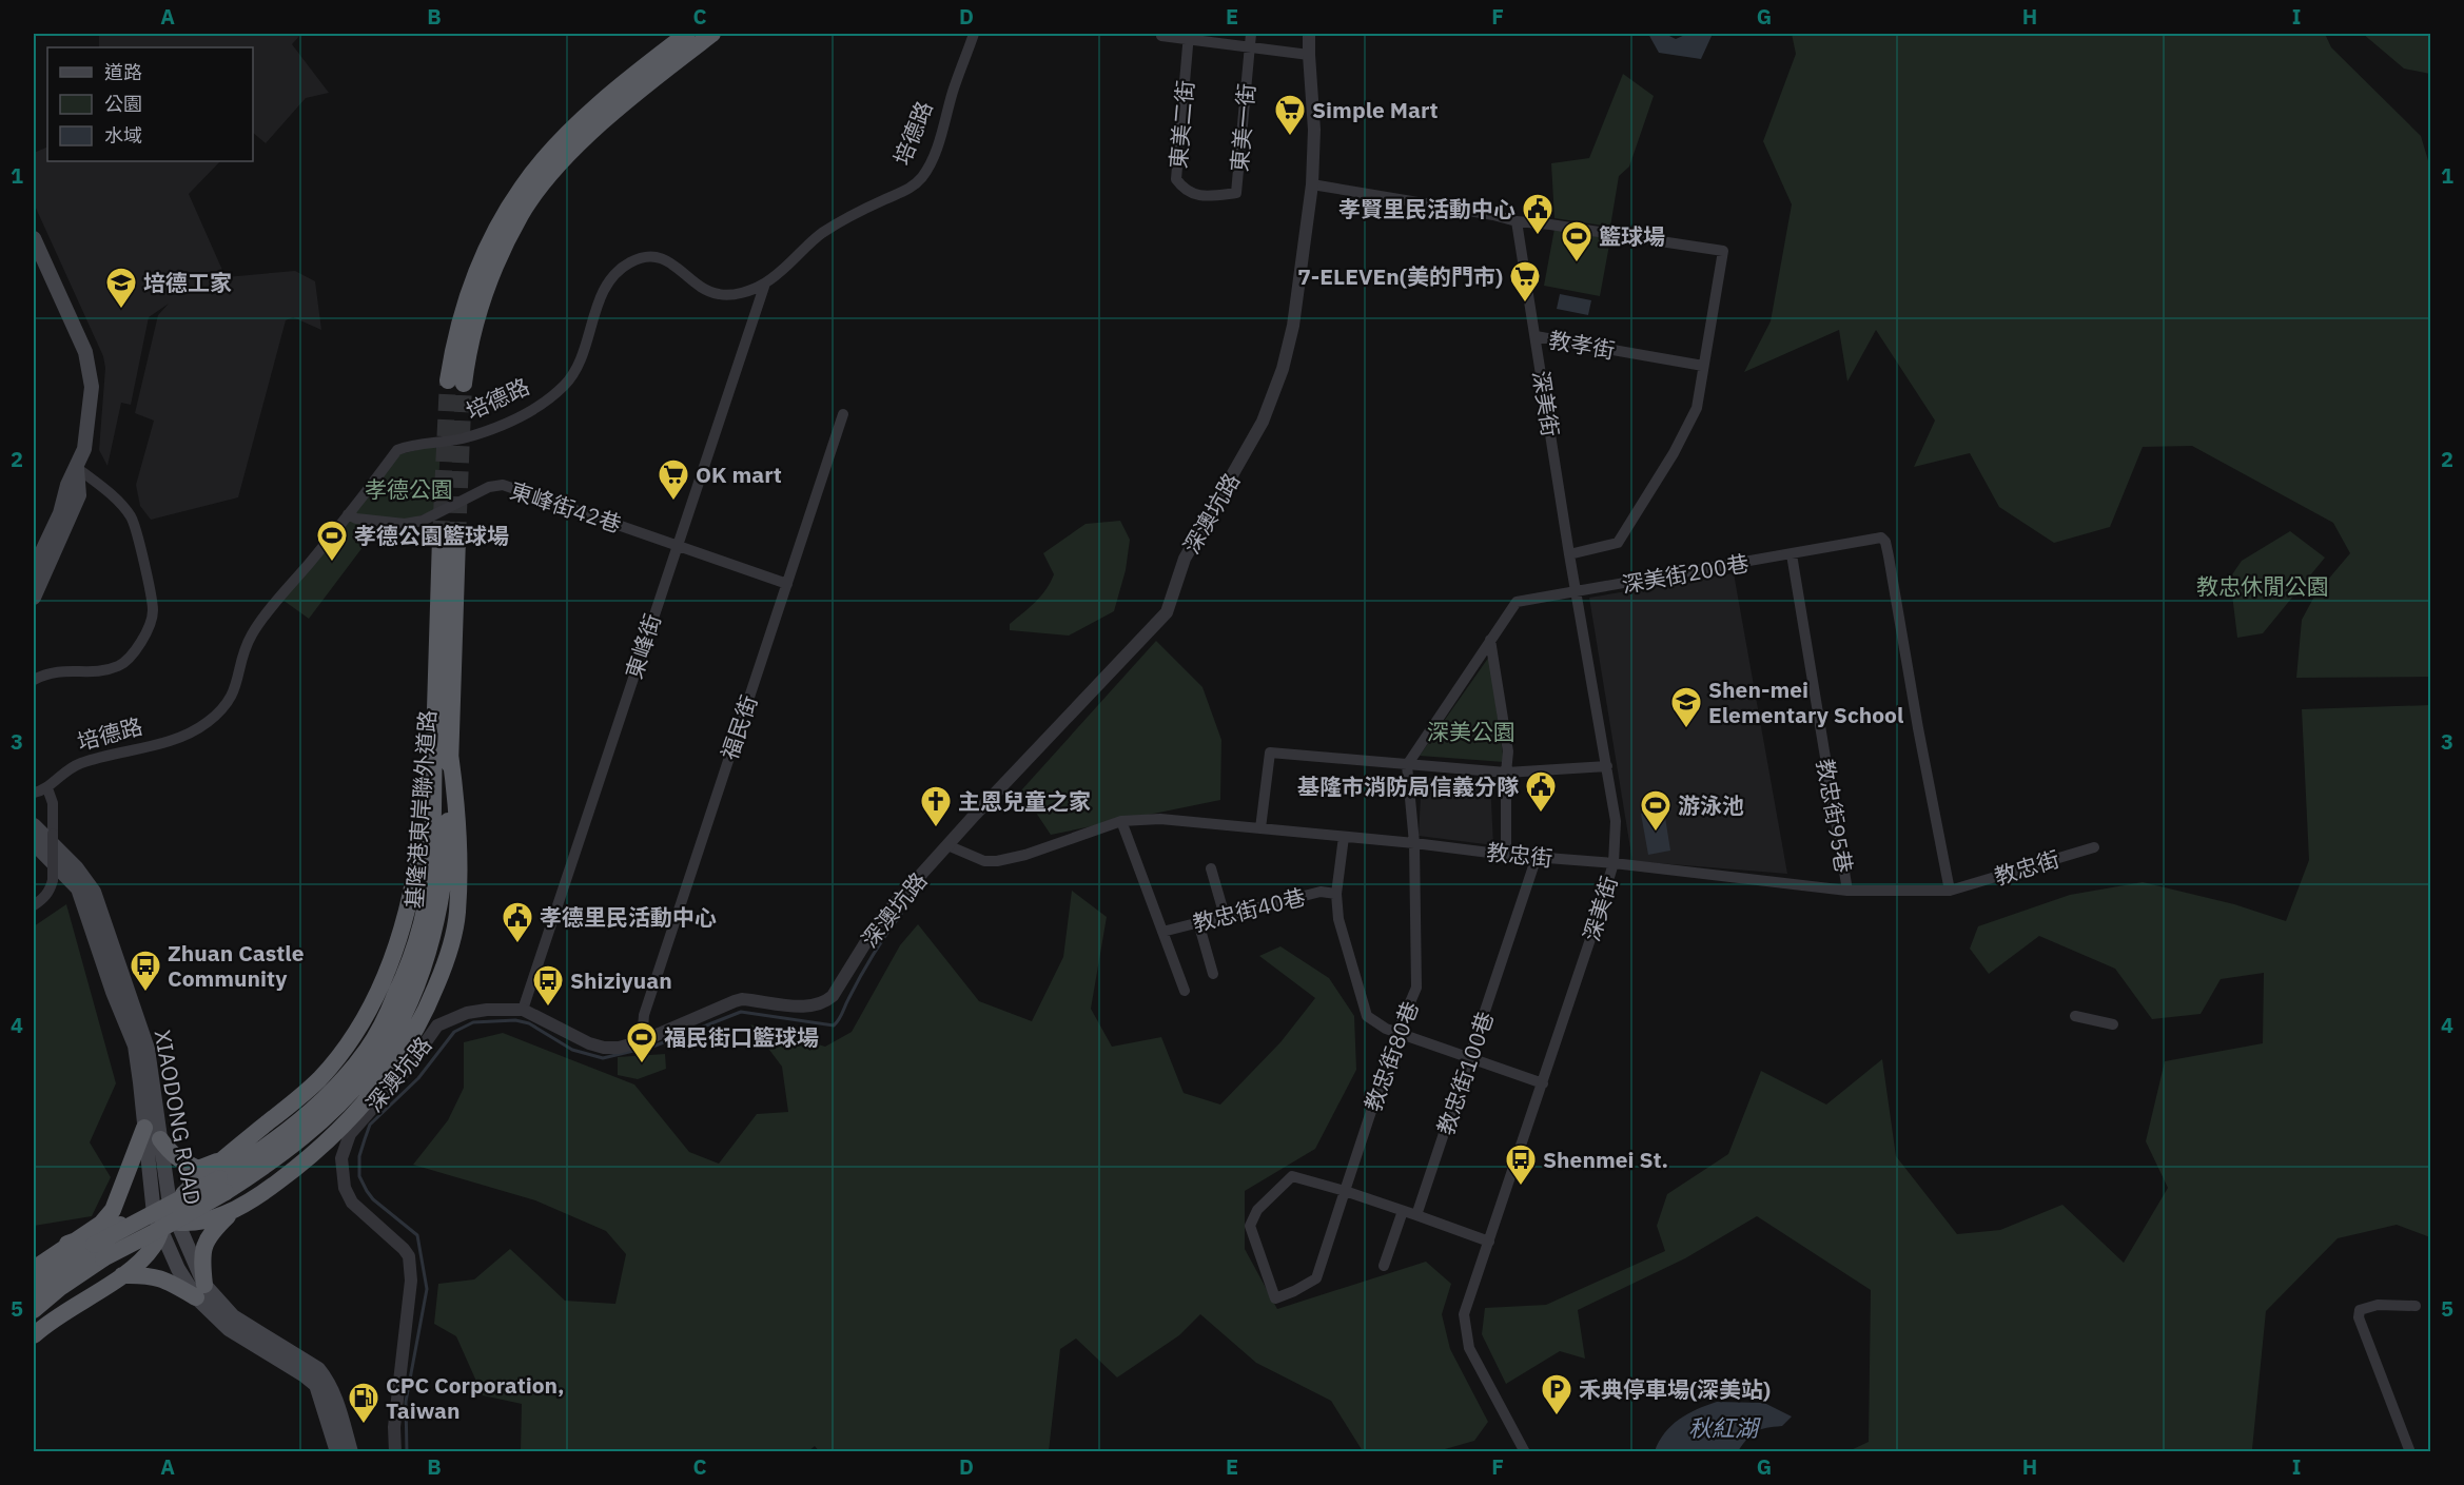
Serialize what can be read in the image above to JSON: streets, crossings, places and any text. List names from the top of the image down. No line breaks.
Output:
{"streets":{"highway":["基隆港東岸聯外道路"],"main road":["XIAODONG ROAD"],"street":["東美二街","東美一街","培德路","教孝街","深美街","東峰街42巷","深澳坑路","深美街200巷","東峰街","福民街","教忠街95巷","教忠街","教忠街40巷","教忠街80巷","教忠街100巷"]},"crossings":[["東美二街","東美一街"],["培德路","東峰街42巷"],["培德路","東峰街"],["教孝街","深美街"],["深美街","深美街200巷"],["深美街","教忠街"],["東峰街42巷","東峰街"],["東峰街42巷","福民街"],["深澳坑路","東峰街"],["深澳坑路","福民街"],["深澳坑路","教忠街"],["深美街200巷","教忠街95巷"],["深美街200巷","教忠街"],["深美街200巷","教忠街80巷"],["教忠街95巷","教忠街"],["教忠街","教忠街40巷"],["教忠街","教忠街80巷"],["教忠街","教忠街100巷"]],"water":["秋紅湖"],"parks":["孝德公園","教忠休閒公園","深美公園"],"places":{"supermarket":["Simple Mart","7-ELEVEn(美的門市)","OK mart"],"public building":["孝賢里民活動中心","基隆市消防局信義分隊","孝德里民活動中心"],"sports":["籃球場","孝德公園籃球場","游泳池","福民街口籃球場"],"school or university":["培德工家","Shen-mei Elementary School"],"church":["主恩兒童之家"],"bus stop":["Zhuan Castle Community","Shiziyuan","Shenmei St."],"parking":["禾典停車場(深美站)"],"fuel station":["CPC Corporation, Taiwan"]},"legend":["道路","公園","水域"],"grid":{"columns":["A","B","C","D","E","F","G","H","I"],"rows":["1","2","3","4","5"]}}
